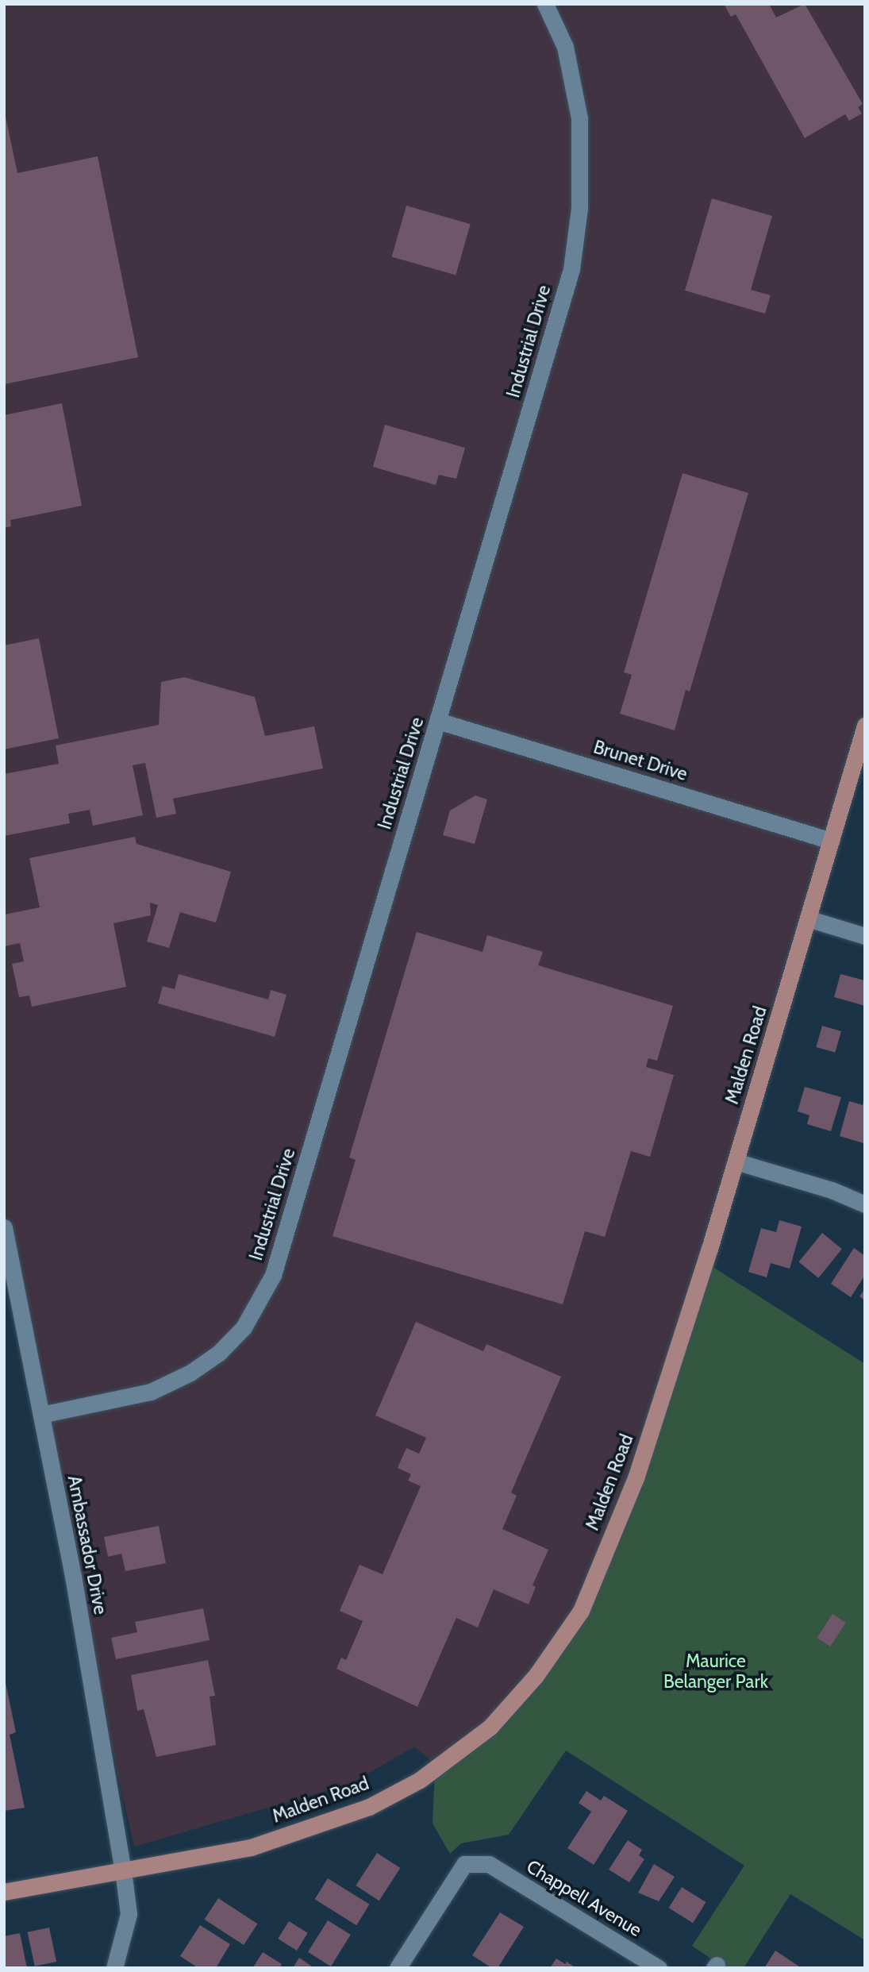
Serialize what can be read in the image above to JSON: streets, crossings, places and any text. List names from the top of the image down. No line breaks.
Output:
{"streets":{"main road":["Malden Road"],"street":["Industrial Drive","Brunet Drive","Ambassador Drive","Chappell Avenue"]},"crossings":[["Industrial Drive","Brunet Drive"],["Industrial Drive","Ambassador Drive"],["Brunet Drive","Malden Road"],["Malden Road","Ambassador Drive"]],"parks":["Maurice Belanger Park"]}
